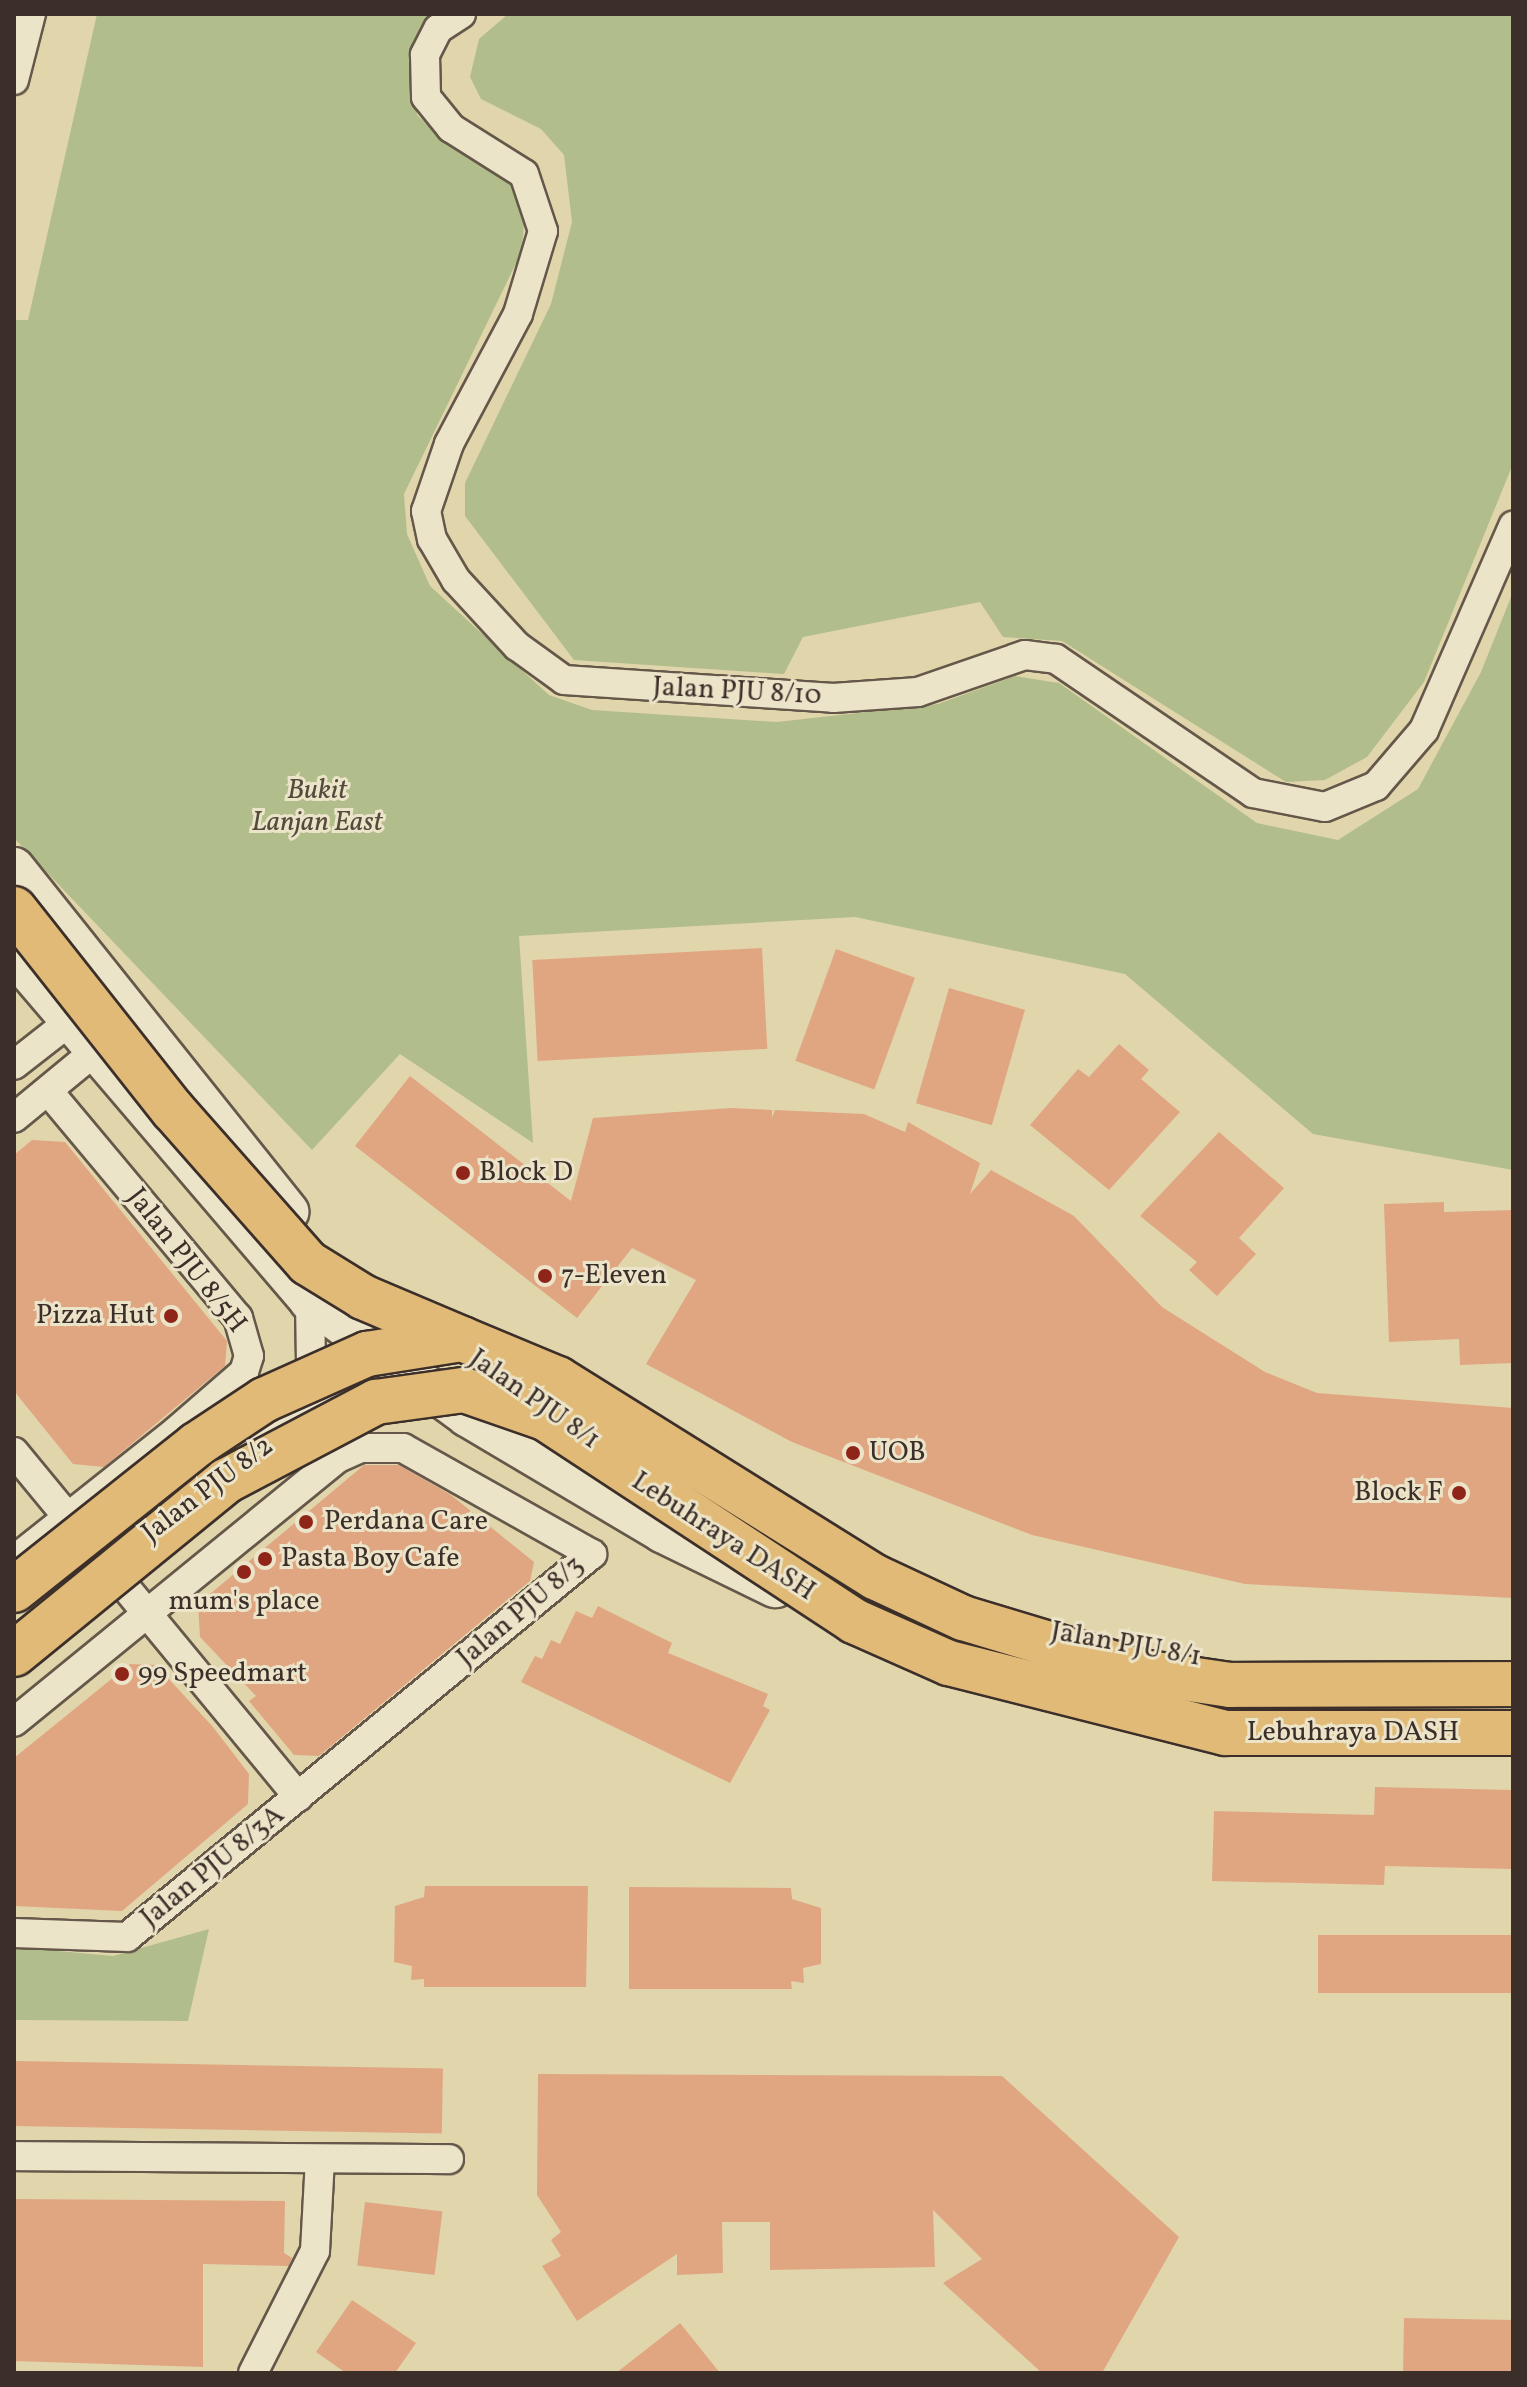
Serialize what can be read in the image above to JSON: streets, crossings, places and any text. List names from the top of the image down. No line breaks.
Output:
{"streets":{"highway":["Lebuhraya DASH"],"main road":["Jalan PJU 8/1"],"street":["Jalan PJU 8/10","Jalan PJU 8/5H","Jalan PJU 8/2","Jalan PJU 8/3","Jalan PJU 8/3A"]},"crossings":[["Jalan PJU 8/1","Jalan PJU 8/2"],["Jalan PJU 8/1","Lebuhraya DASH"],["Jalan PJU 8/3","Jalan PJU 8/3A"]],"parks":["Bukit Lanjan East"],"places":["Block D","7-Eleven","Pizza Hut","UOB","Block F","Perdana Care","Pasta Boy Cafe","mum's place","99 Speedmart"]}
